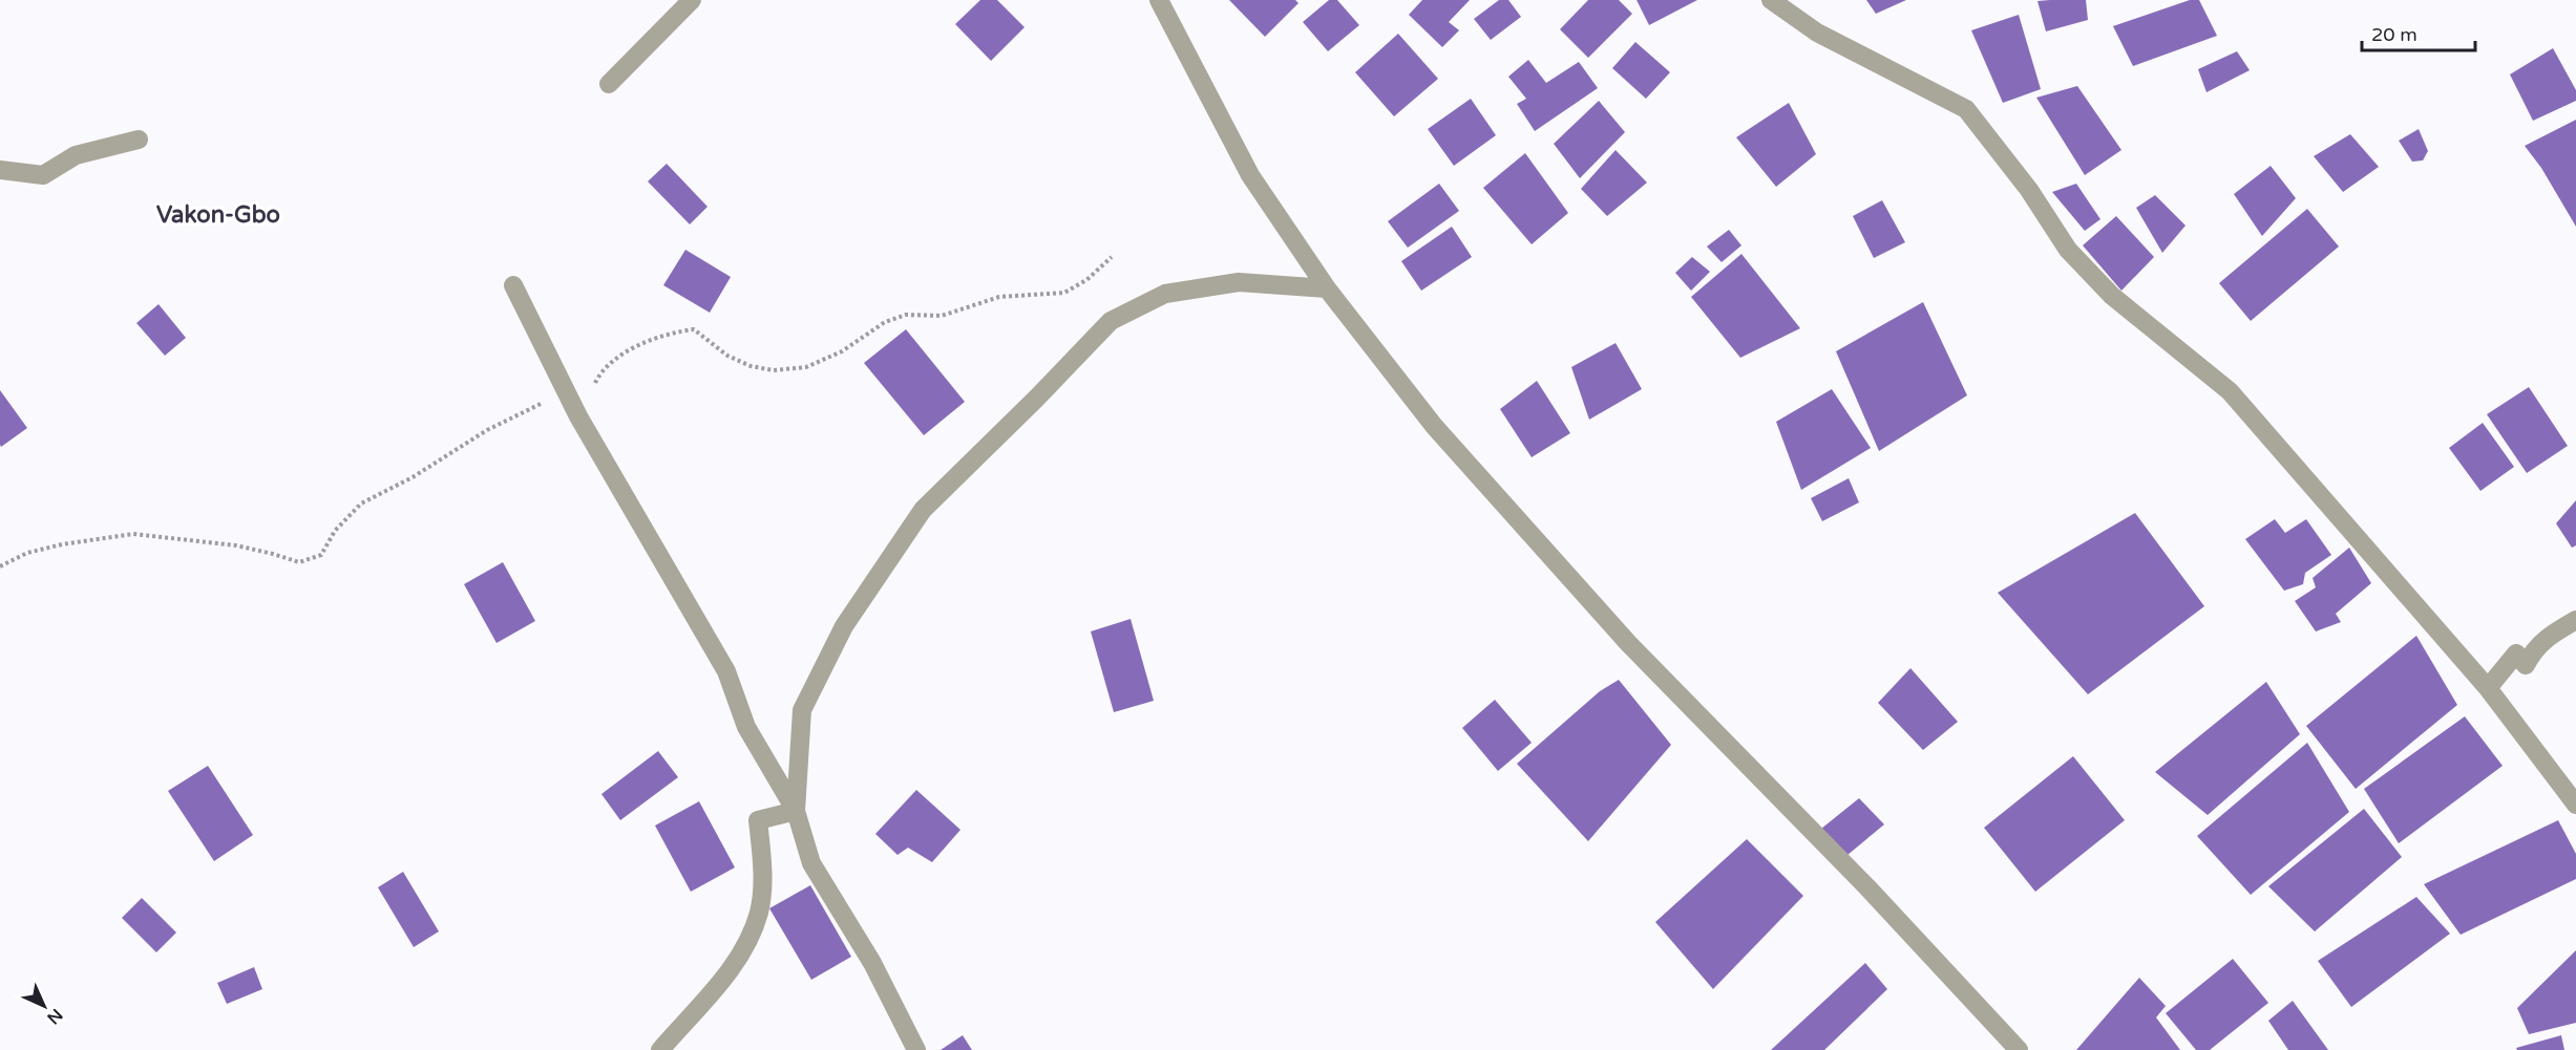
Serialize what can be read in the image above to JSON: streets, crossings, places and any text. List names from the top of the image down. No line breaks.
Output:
{"districts":["Vakon-Gbo"],"scale_bar":"20 m","north":"bottom right"}
